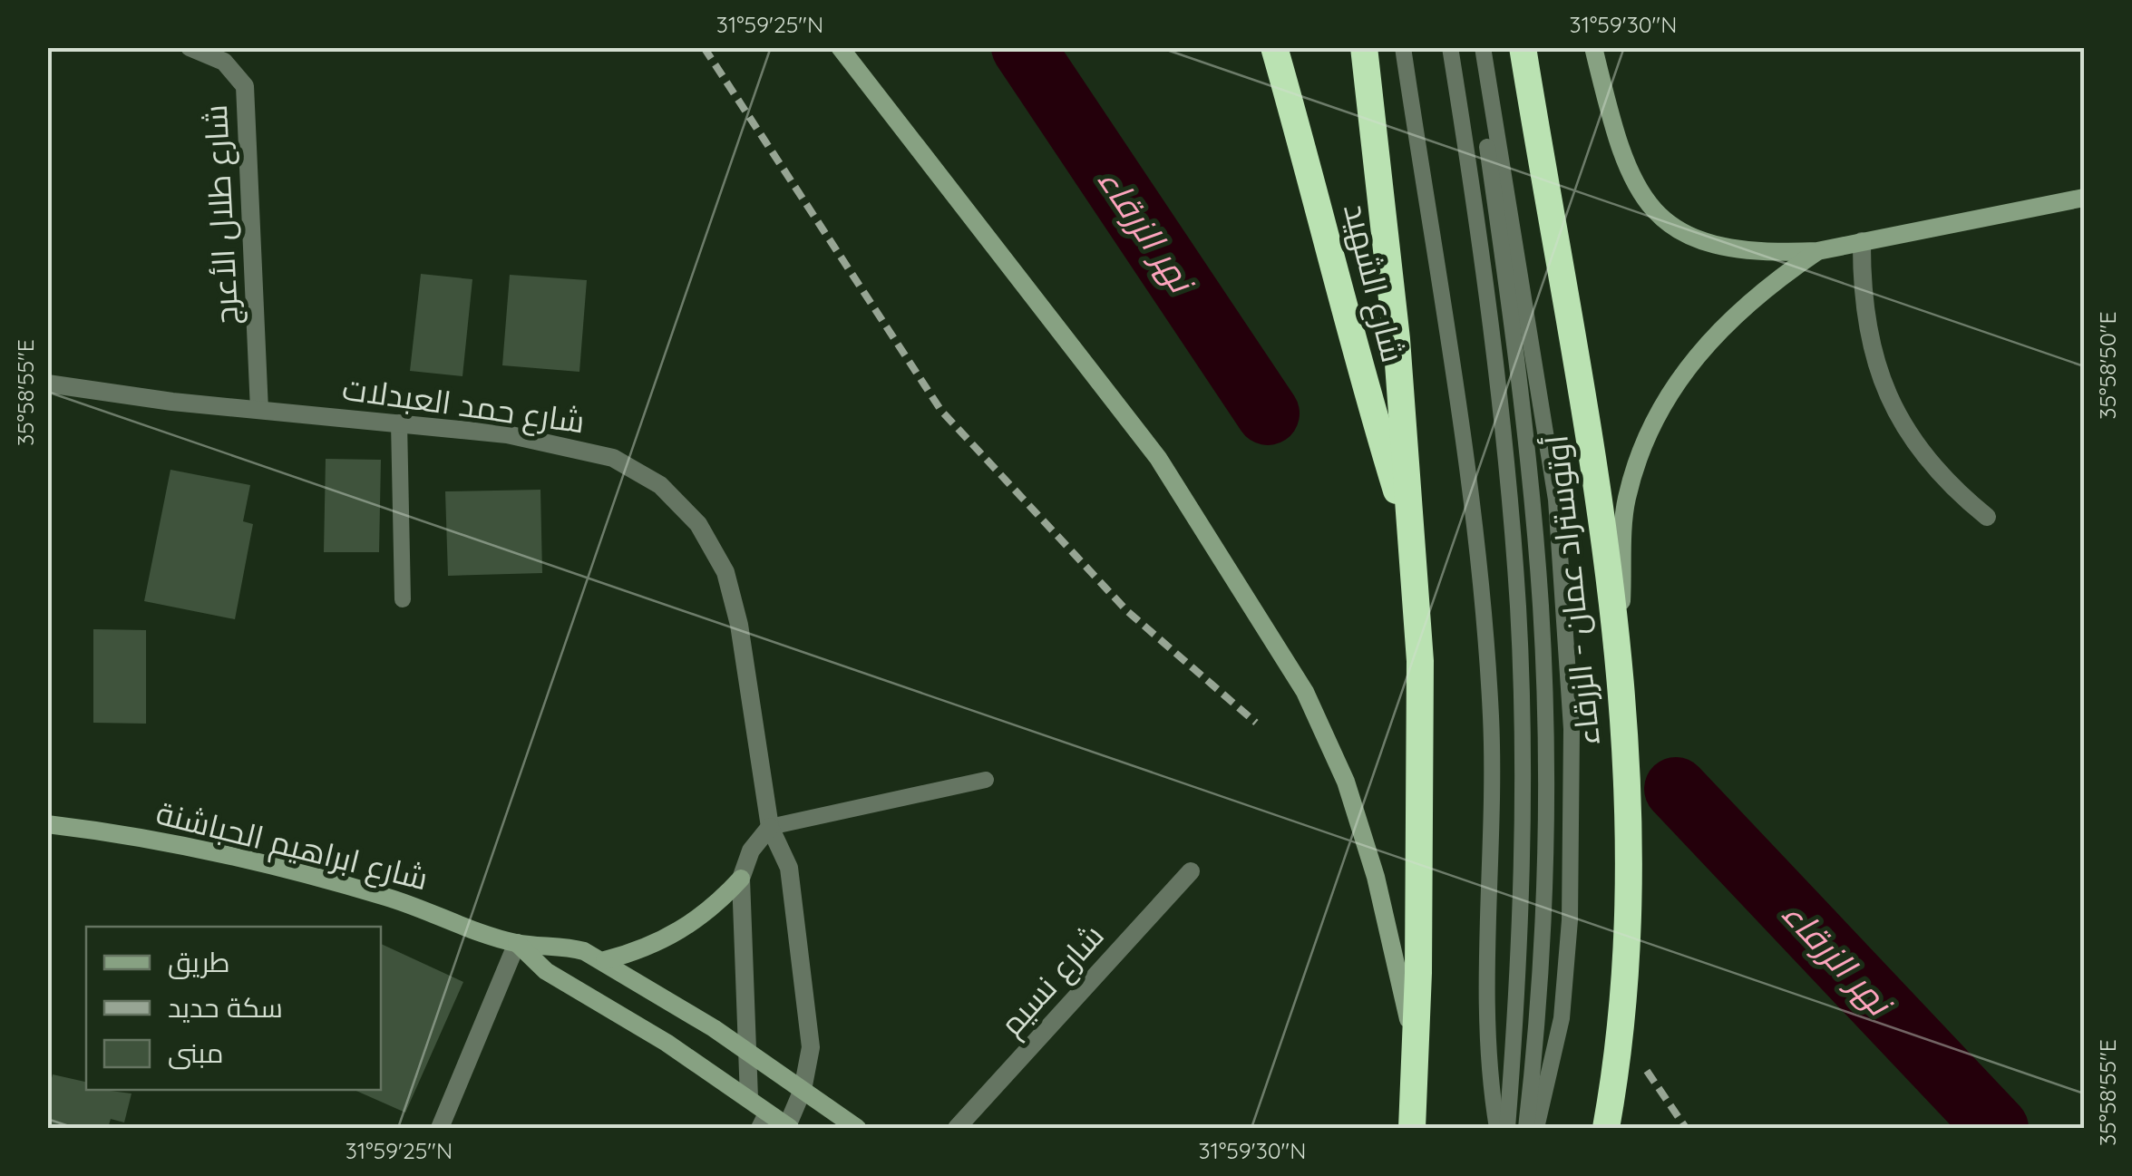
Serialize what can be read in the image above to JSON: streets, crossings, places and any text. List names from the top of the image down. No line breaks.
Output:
{"streets":{"highway":["شارع الشهيد","أوتوستراد عمان - الزرقاء"],"street":["شارع طلال الأعرج","شارع حمد العبدلات","شارع ابراهيم الحباشنة","شارع نسيم"]},"crossings":[["شارع طلال الأعرج","شارع حمد العبدلات"],["شارع حمد العبدلات","شارع ابراهيم الحباشنة"]],"water":["نهر الزرقاء"],"legend":["طريق","سكة حديد","مبنى"],"coordinates":["31°59'25\"N","31°59'30\"N","35°58'50\"E","35°58'55\"E"]}
